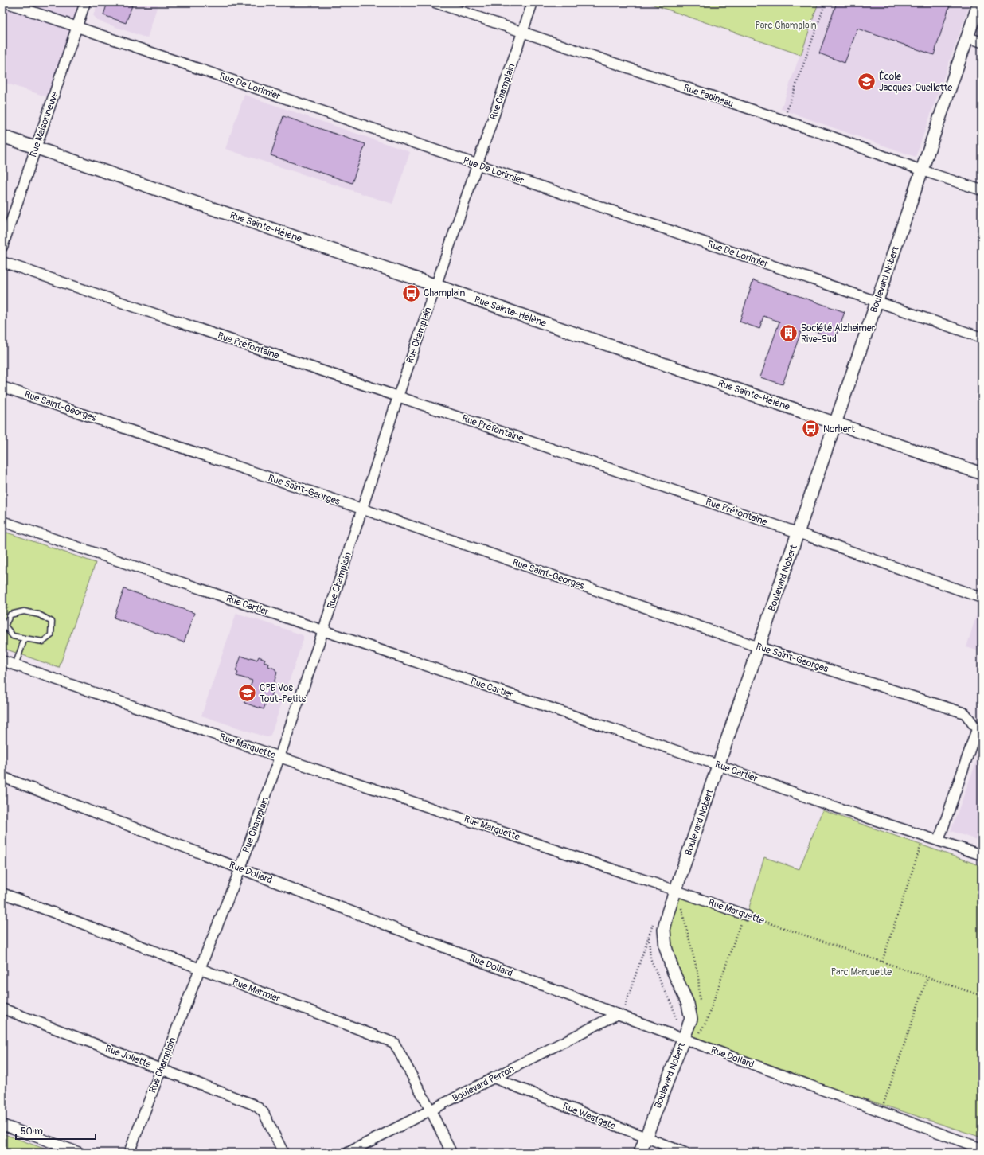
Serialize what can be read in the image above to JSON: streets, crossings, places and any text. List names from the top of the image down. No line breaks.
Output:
{"streets":{"street":["Rue De Lorimier","Rue Champlain","Rue Papineau","Rue Maisonneuve","Rue Sainte-Hélène","Boulevard Nobert","Rue Préfontaine","Rue Saint-Georges","Rue Cartier","Rue Marquette","Rue Dollard","Rue Marmier","Rue Joliette","Boulevard Perron","Rue Westgate"]},"crossings":[["Rue De Lorimier","Rue Champlain"],["Rue De Lorimier","Rue Maisonneuve"],["Rue De Lorimier","Boulevard Nobert"],["Rue Champlain","Rue Papineau"],["Rue Champlain","Rue Sainte-Hélène"],["Rue Champlain","Rue Préfontaine"],["Rue Champlain","Rue Saint-Georges"],["Rue Champlain","Rue Cartier"],["Rue Champlain","Rue Marquette"],["Rue Champlain","Rue Dollard"],["Rue Champlain","Rue Marmier"],["Rue Champlain","Rue Joliette"],["Rue Papineau","Boulevard Nobert"],["Rue Maisonneuve","Rue Sainte-Hélène"],["Rue Sainte-Hélène","Boulevard Nobert"],["Boulevard Nobert","Rue Préfontaine"],["Boulevard Nobert","Rue Saint-Georges"],["Boulevard Nobert","Rue Cartier"],["Boulevard Nobert","Rue Marquette"],["Boulevard Nobert","Rue Dollard"],["Boulevard Nobert","Rue Westgate"],["Rue Saint-Georges","Rue Cartier"],["Rue Dollard","Boulevard Perron"],["Rue Marmier","Boulevard Perron"],["Boulevard Perron","Rue Westgate"]],"parks":["Parc Champlain","Parc Marquette"],"places":{"school or university":["École Jacques-Ouellette","CPE Vos Tout-Petits"],"bus stop":["Champlain","Norbert"],"building":["Société Alzheimer Rive-Sud"]},"scale_bar":"50 m"}
